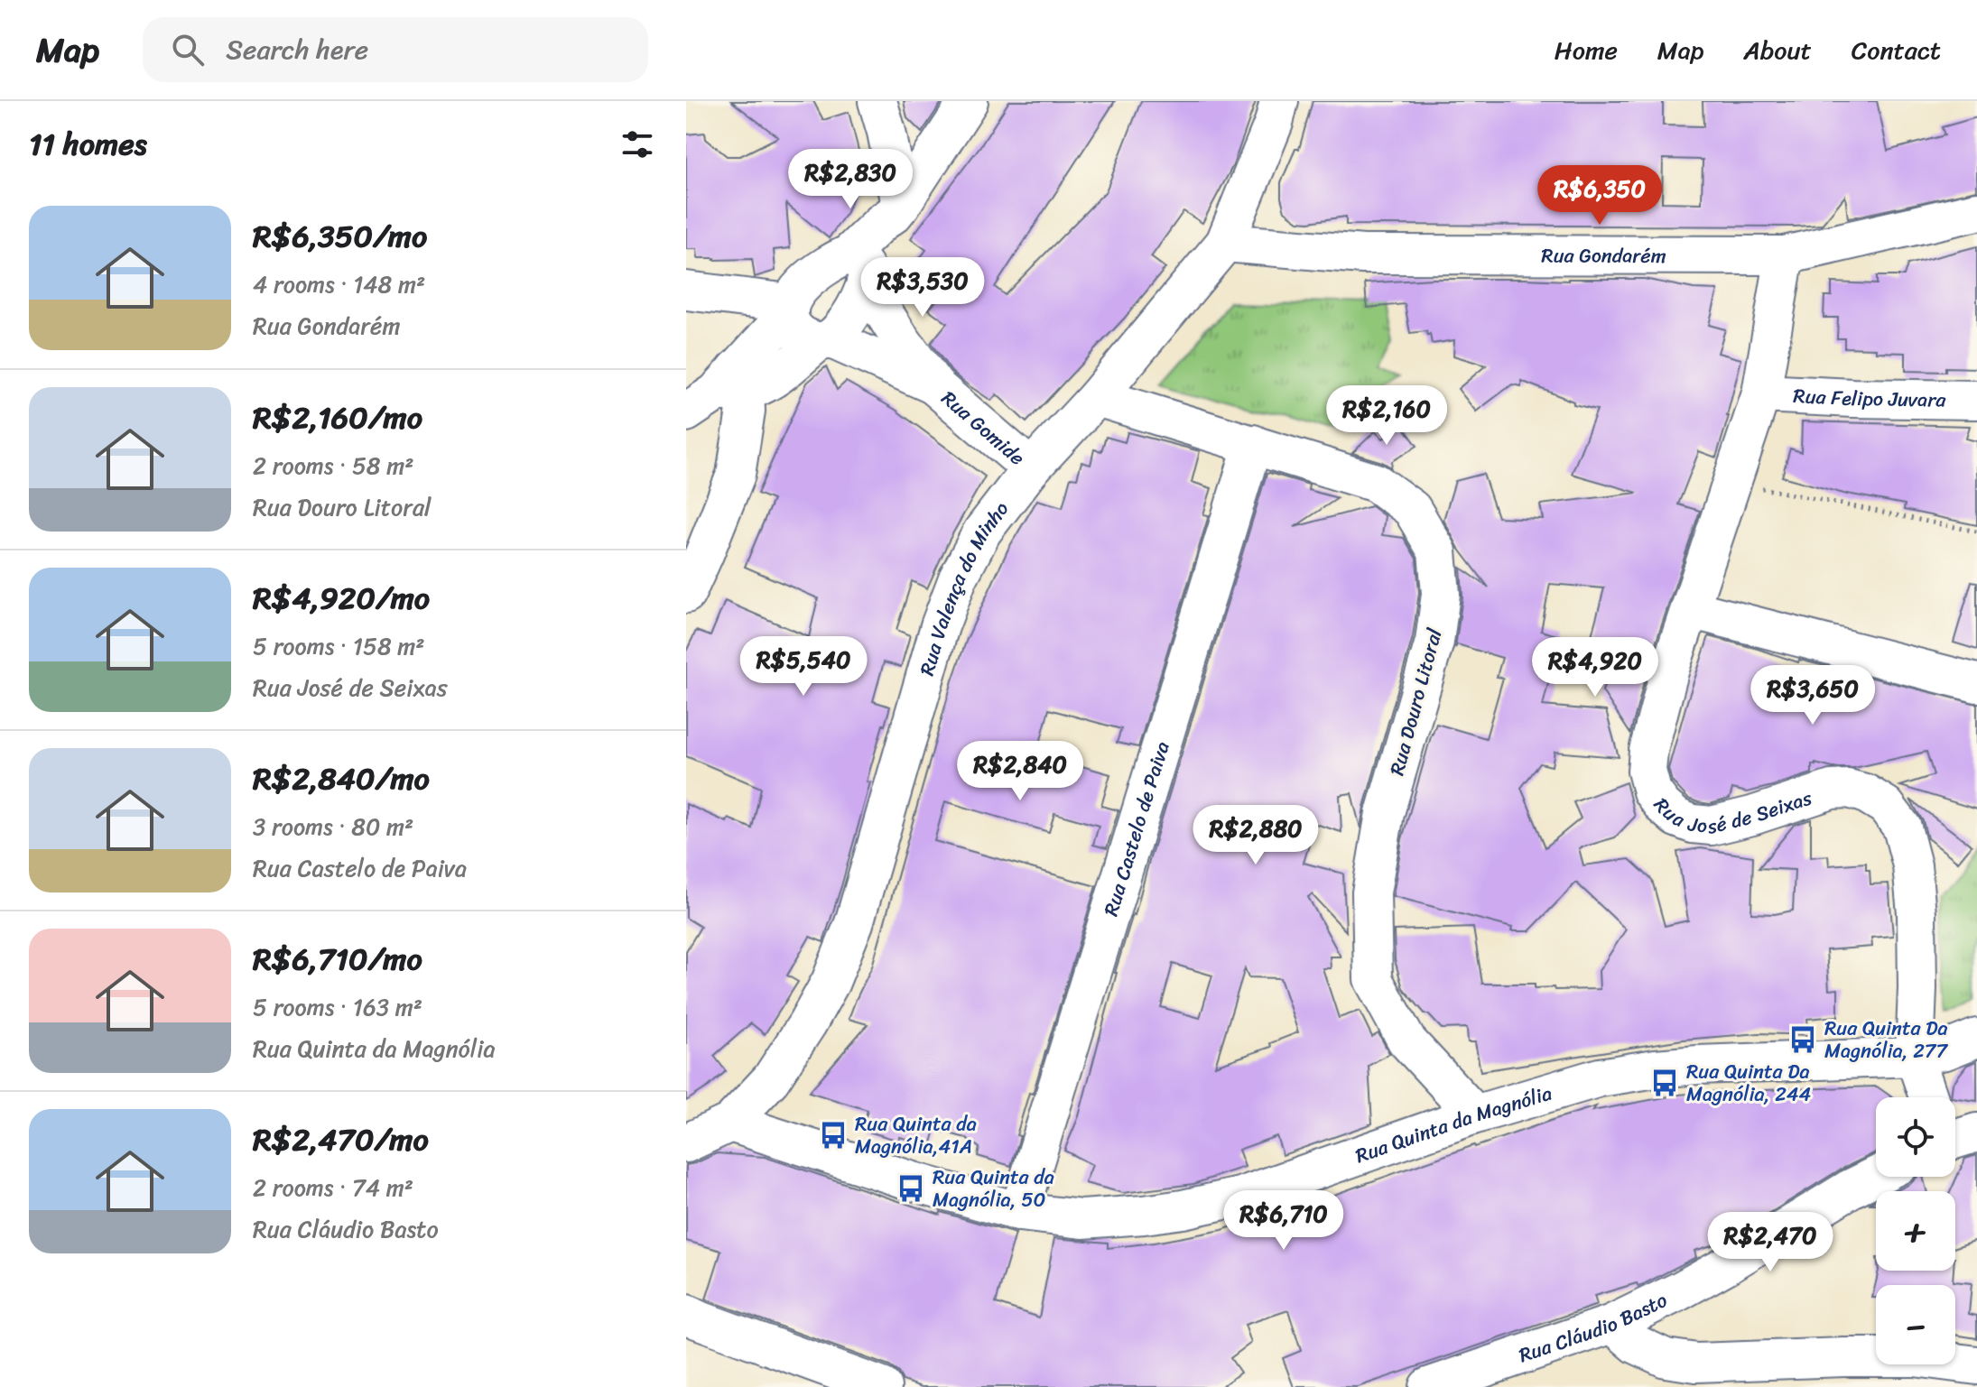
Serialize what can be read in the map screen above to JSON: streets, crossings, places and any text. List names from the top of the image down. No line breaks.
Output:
{"streets":{"street":["Rua Gondarém","Rua Felipo Juvara","Rua Gomide","Rua Valença do Minho","Rua Douro Litoral","Rua José de Seixas","Rua Castelo de Paiva","Rua Quinta da Magnólia","Rua Cláudio Basto"]},"crossings":[["Rua Gondarém","Rua Valença do Minho"],["Rua Gondarém","Rua José de Seixas"],["Rua Felipo Juvara","Rua José de Seixas"],["Rua Gomide","Rua Valença do Minho"],["Rua Valença do Minho","Rua Douro Litoral"],["Rua Valença do Minho","Rua Quinta da Magnólia"],["Rua Douro Litoral","Rua Castelo de Paiva"],["Rua Douro Litoral","Rua Quinta da Magnólia"],["Rua José de Seixas","Rua Quinta da Magnólia"],["Rua Castelo de Paiva","Rua Quinta da Magnólia"]],"places":{"bus stop":["Rua Quinta Da Magnólia, 277","Rua Quinta Da Magnólia, 244","Rua Quinta da Magnólia,41A","Rua Quinta da Magnólia, 50"]},"page":{"header":"Map","search":"Search here","nav":["Home","Map","About","Contact"],"heading":"11 homes","price":["R$2,830","R$6,350","R$3,530","R$2,160","R$5,540","R$4,920","R$3,650","R$2,840","R$2,880","R$6,710","R$2,470"],"list":[{"name":"R$6,350/mo","note":"4 rooms · 148 m² · Rua Gondarém"},{"name":"R$2,160/mo","note":"2 rooms · 58 m² · Rua Douro Litoral"},{"name":"R$4,920/mo","note":"5 rooms · 158 m² · Rua José de Seixas"},{"name":"R$2,840/mo","note":"3 rooms · 80 m² · Rua Castelo de Paiva"},{"name":"R$6,710/mo","note":"5 rooms · 163 m² · Rua Quinta da Magnólia"},{"name":"R$2,470/mo","note":"2 rooms · 74 m² · Rua Cláudio Basto"}],"map_buttons":["+","−"]}}
